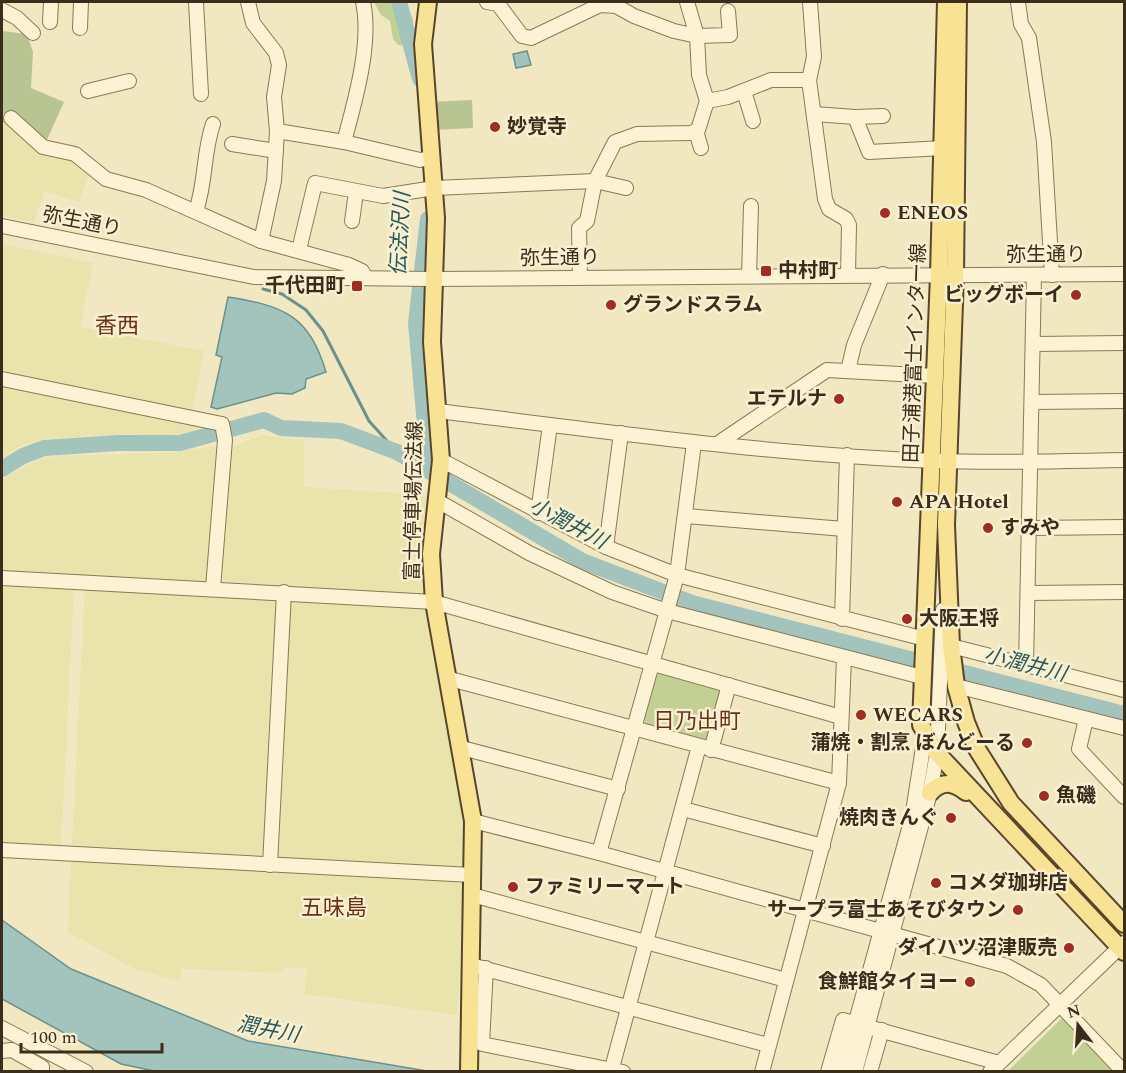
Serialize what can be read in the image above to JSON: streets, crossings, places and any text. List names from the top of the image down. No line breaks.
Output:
{"streets":{"main road":["田子浦港富士インター線","富士停車場伝法線"],"street":["弥生通り"]},"crossings":[["弥生通り","田子浦港富士インター線"],["弥生通り","富士停車場伝法線"]],"districts":["香西","日乃出町","五味島"],"water":["伝法沢川","小潤井川","潤井川"],"places":{"other":["妙覚寺","ENEOS","ビッグボーイ","グランドスラム","エテルナ","APA Hotel","すみや","大阪王将","WECARS","蒲焼・割烹 ぼんどーる","魚磯","焼肉きんぐ","コメダ珈琲店","ファミリーマート","サープラ富士あそびタウン","ダイハツ沼津販売","食鮮館タイヨー"],"transit":["中村町","千代田町"]},"scale_bar":"100 m","north":"top"}
